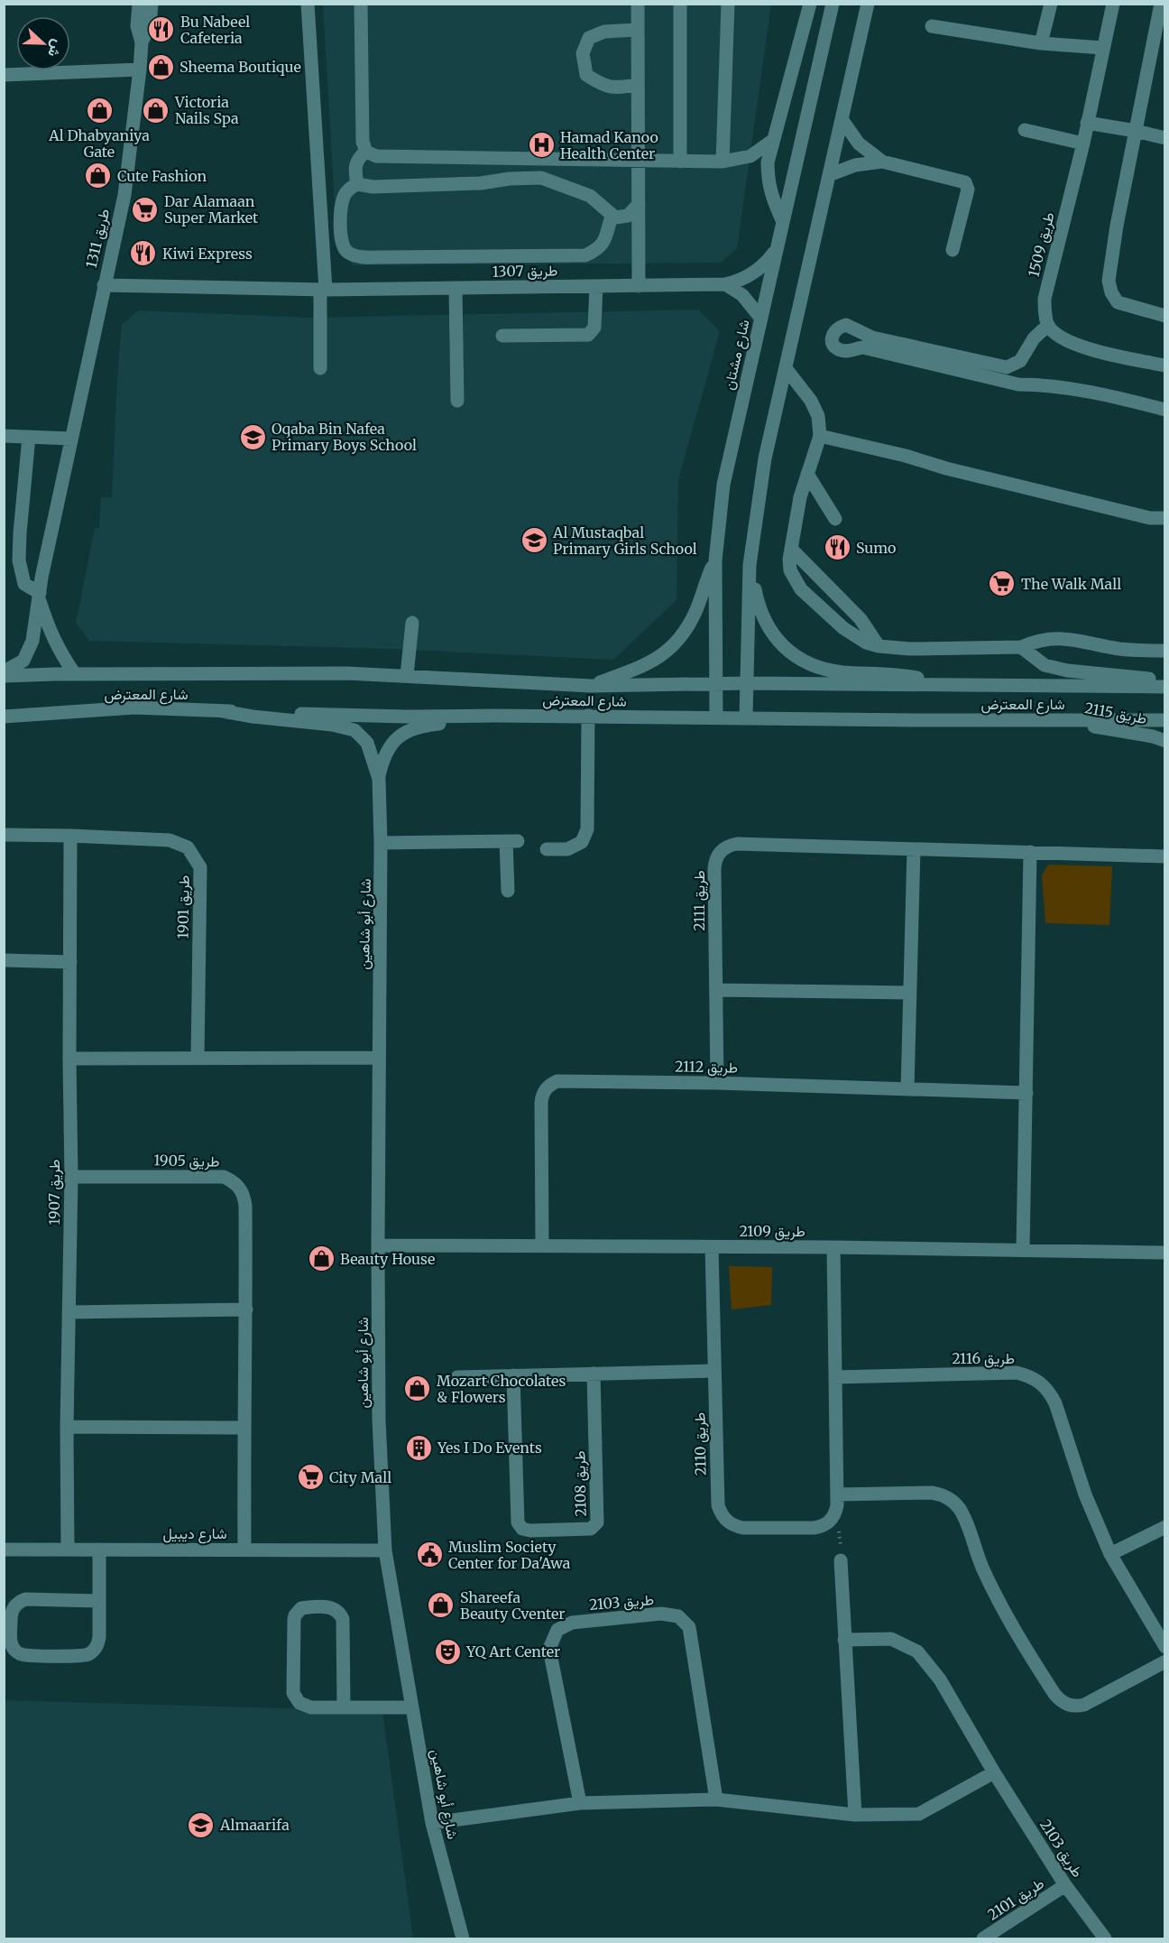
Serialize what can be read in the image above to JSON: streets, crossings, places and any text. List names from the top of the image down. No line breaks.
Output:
{"streets":{"street":["طريق 1311","طريق 1509","طريق 1307","شارع مشتان","شارع المعترض","طريق 2115","طريق 2111","طريق 1901","شارع أبو شاهين","طريق 2112","طريق 1905","طريق 1907","طريق 2109","طريق 2116","طريق 2110","طريق 2108","شارع ديبيل","طريق 2103","طريق 2101"]},"crossings":[["طريق 1311","طريق 1307"],["طريق 1307","شارع مشتان"],["شارع مشتان","شارع المعترض"],["شارع المعترض","طريق 2115"],["شارع المعترض","شارع أبو شاهين"],["طريق 2111","طريق 2112"],["طريق 1901","طريق 1907"],["شارع أبو شاهين","طريق 2109"],["شارع أبو شاهين","شارع ديبيل"],["طريق 2112","طريق 2109"],["طريق 1905","طريق 1907"],["طريق 1905","شارع ديبيل"],["طريق 1907","شارع ديبيل"],["طريق 2109","طريق 2110"],["طريق 2103","طريق 2101"]],"places":{"restaurant":["Bu Nabeel Cafeteria","Kiwi Express","Sumo"],"shop":["Sheema Boutique","Al Dhabyaniya Gate","Victoria Nails Spa","Cute Fashion","Beauty House","Mozart Chocolates & Flowers","Shareefa Beauty Cventer"],"hospital":["Hamad Kanoo Health Center"],"supermarket":["Dar Alamaan Super Market","The Walk Mall","City Mall"],"school or university":["Oqaba Bin Nafea Primary Boys School","Al Mustaqbal Primary Girls School","Almaarifa"],"building":["Yes I Do Events"],"public building":["Muslim Society Center for Da'Awa"],"theatre":["YQ Art Center"]},"north":"right"}
